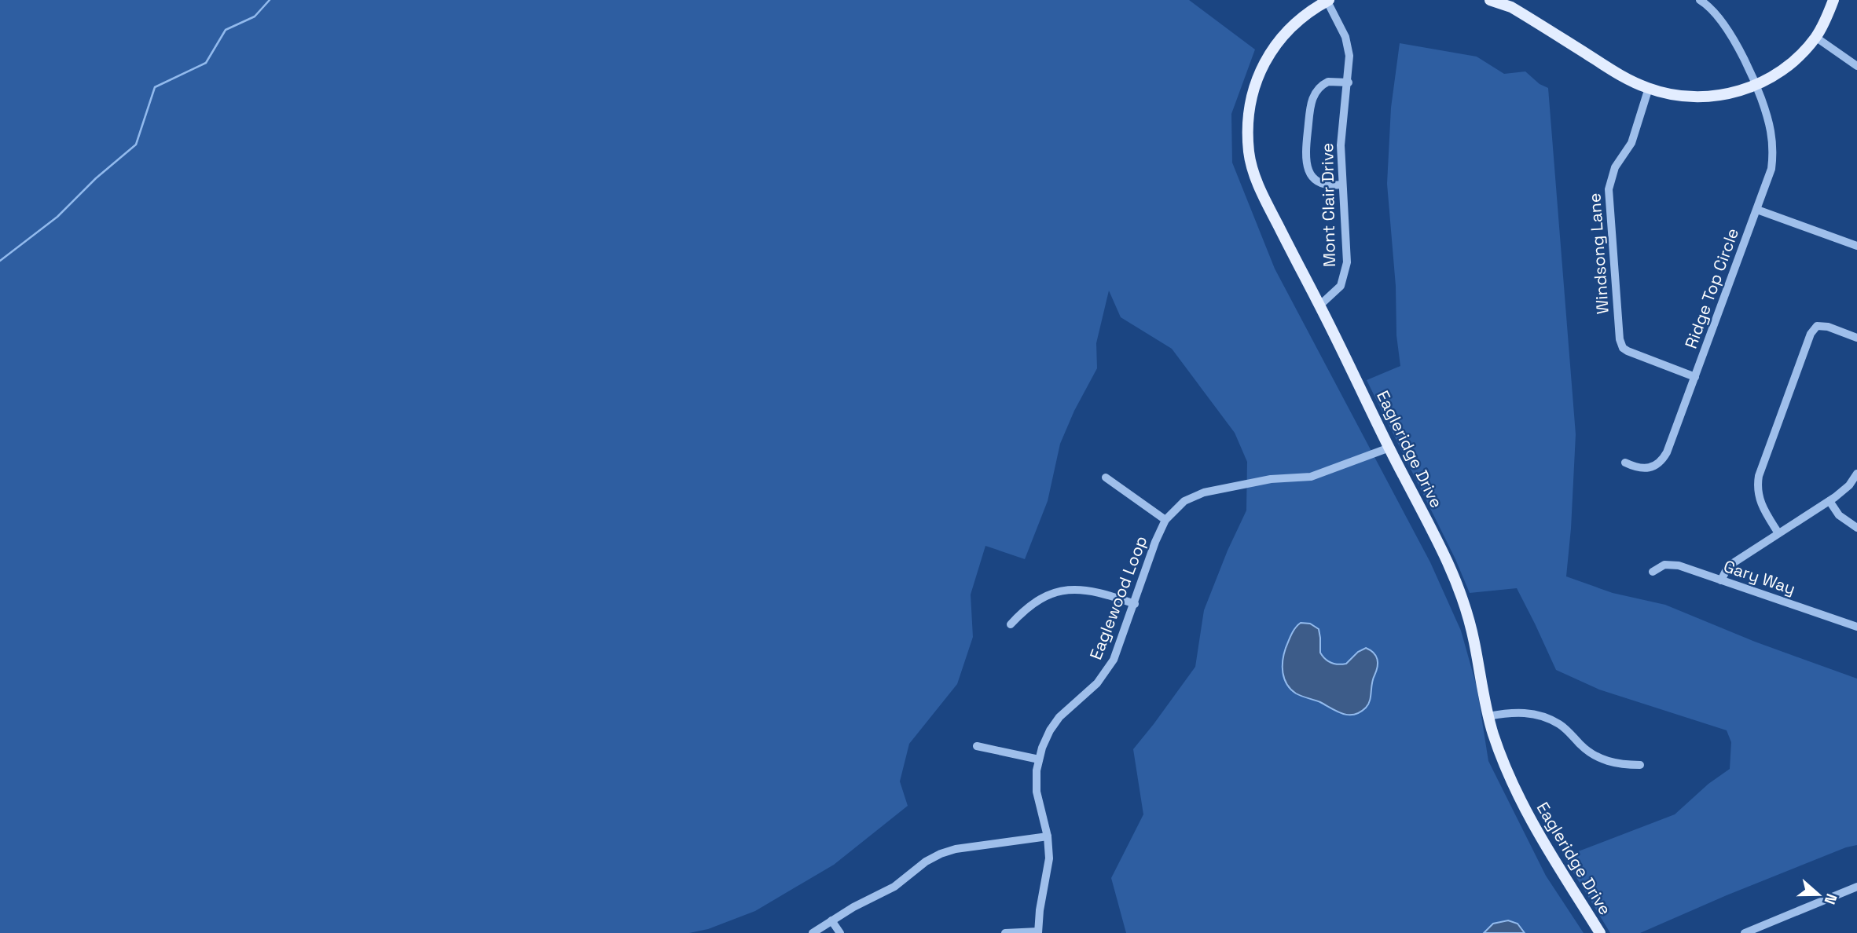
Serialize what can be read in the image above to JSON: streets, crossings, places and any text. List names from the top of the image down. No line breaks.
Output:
{"streets":{"main road":["Eagleridge Drive"],"street":["Mont Clair Drive","Windsong Lane","Ridge Top Circle","Gary Way","Eaglewood Loop"]},"crossings":[["Mont Clair Drive","Eagleridge Drive"],["Windsong Lane","Ridge Top Circle"],["Eagleridge Drive","Eaglewood Loop"]],"north":"right"}
